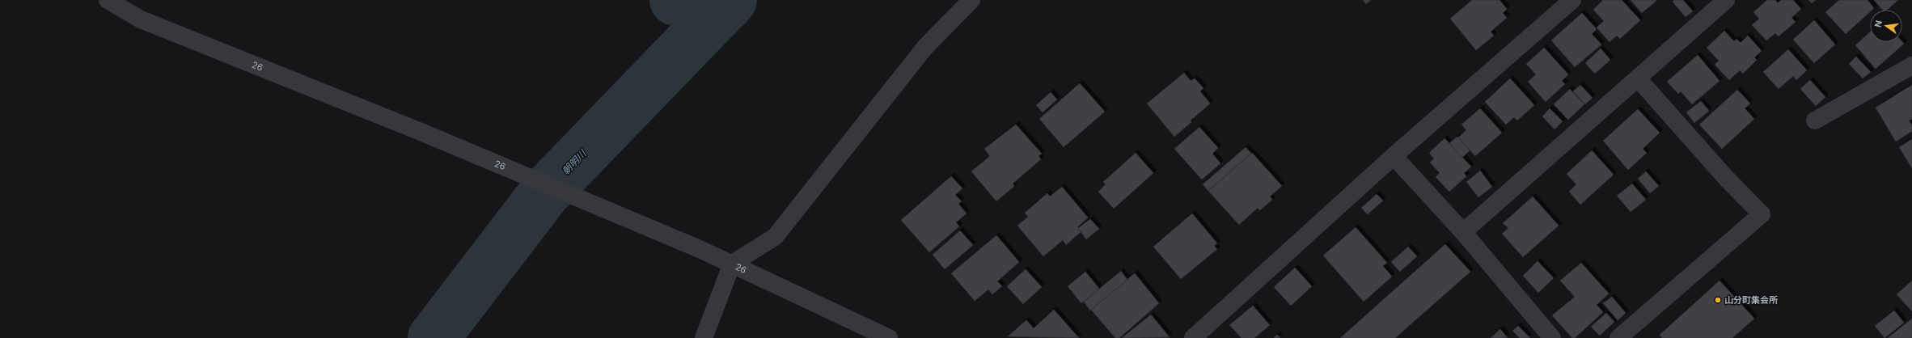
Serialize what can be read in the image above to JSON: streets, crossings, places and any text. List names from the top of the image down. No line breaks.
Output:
{"streets":{"street":["26"]},"water":["朝明川"],"places":["山分町集会所"],"north":"left"}
